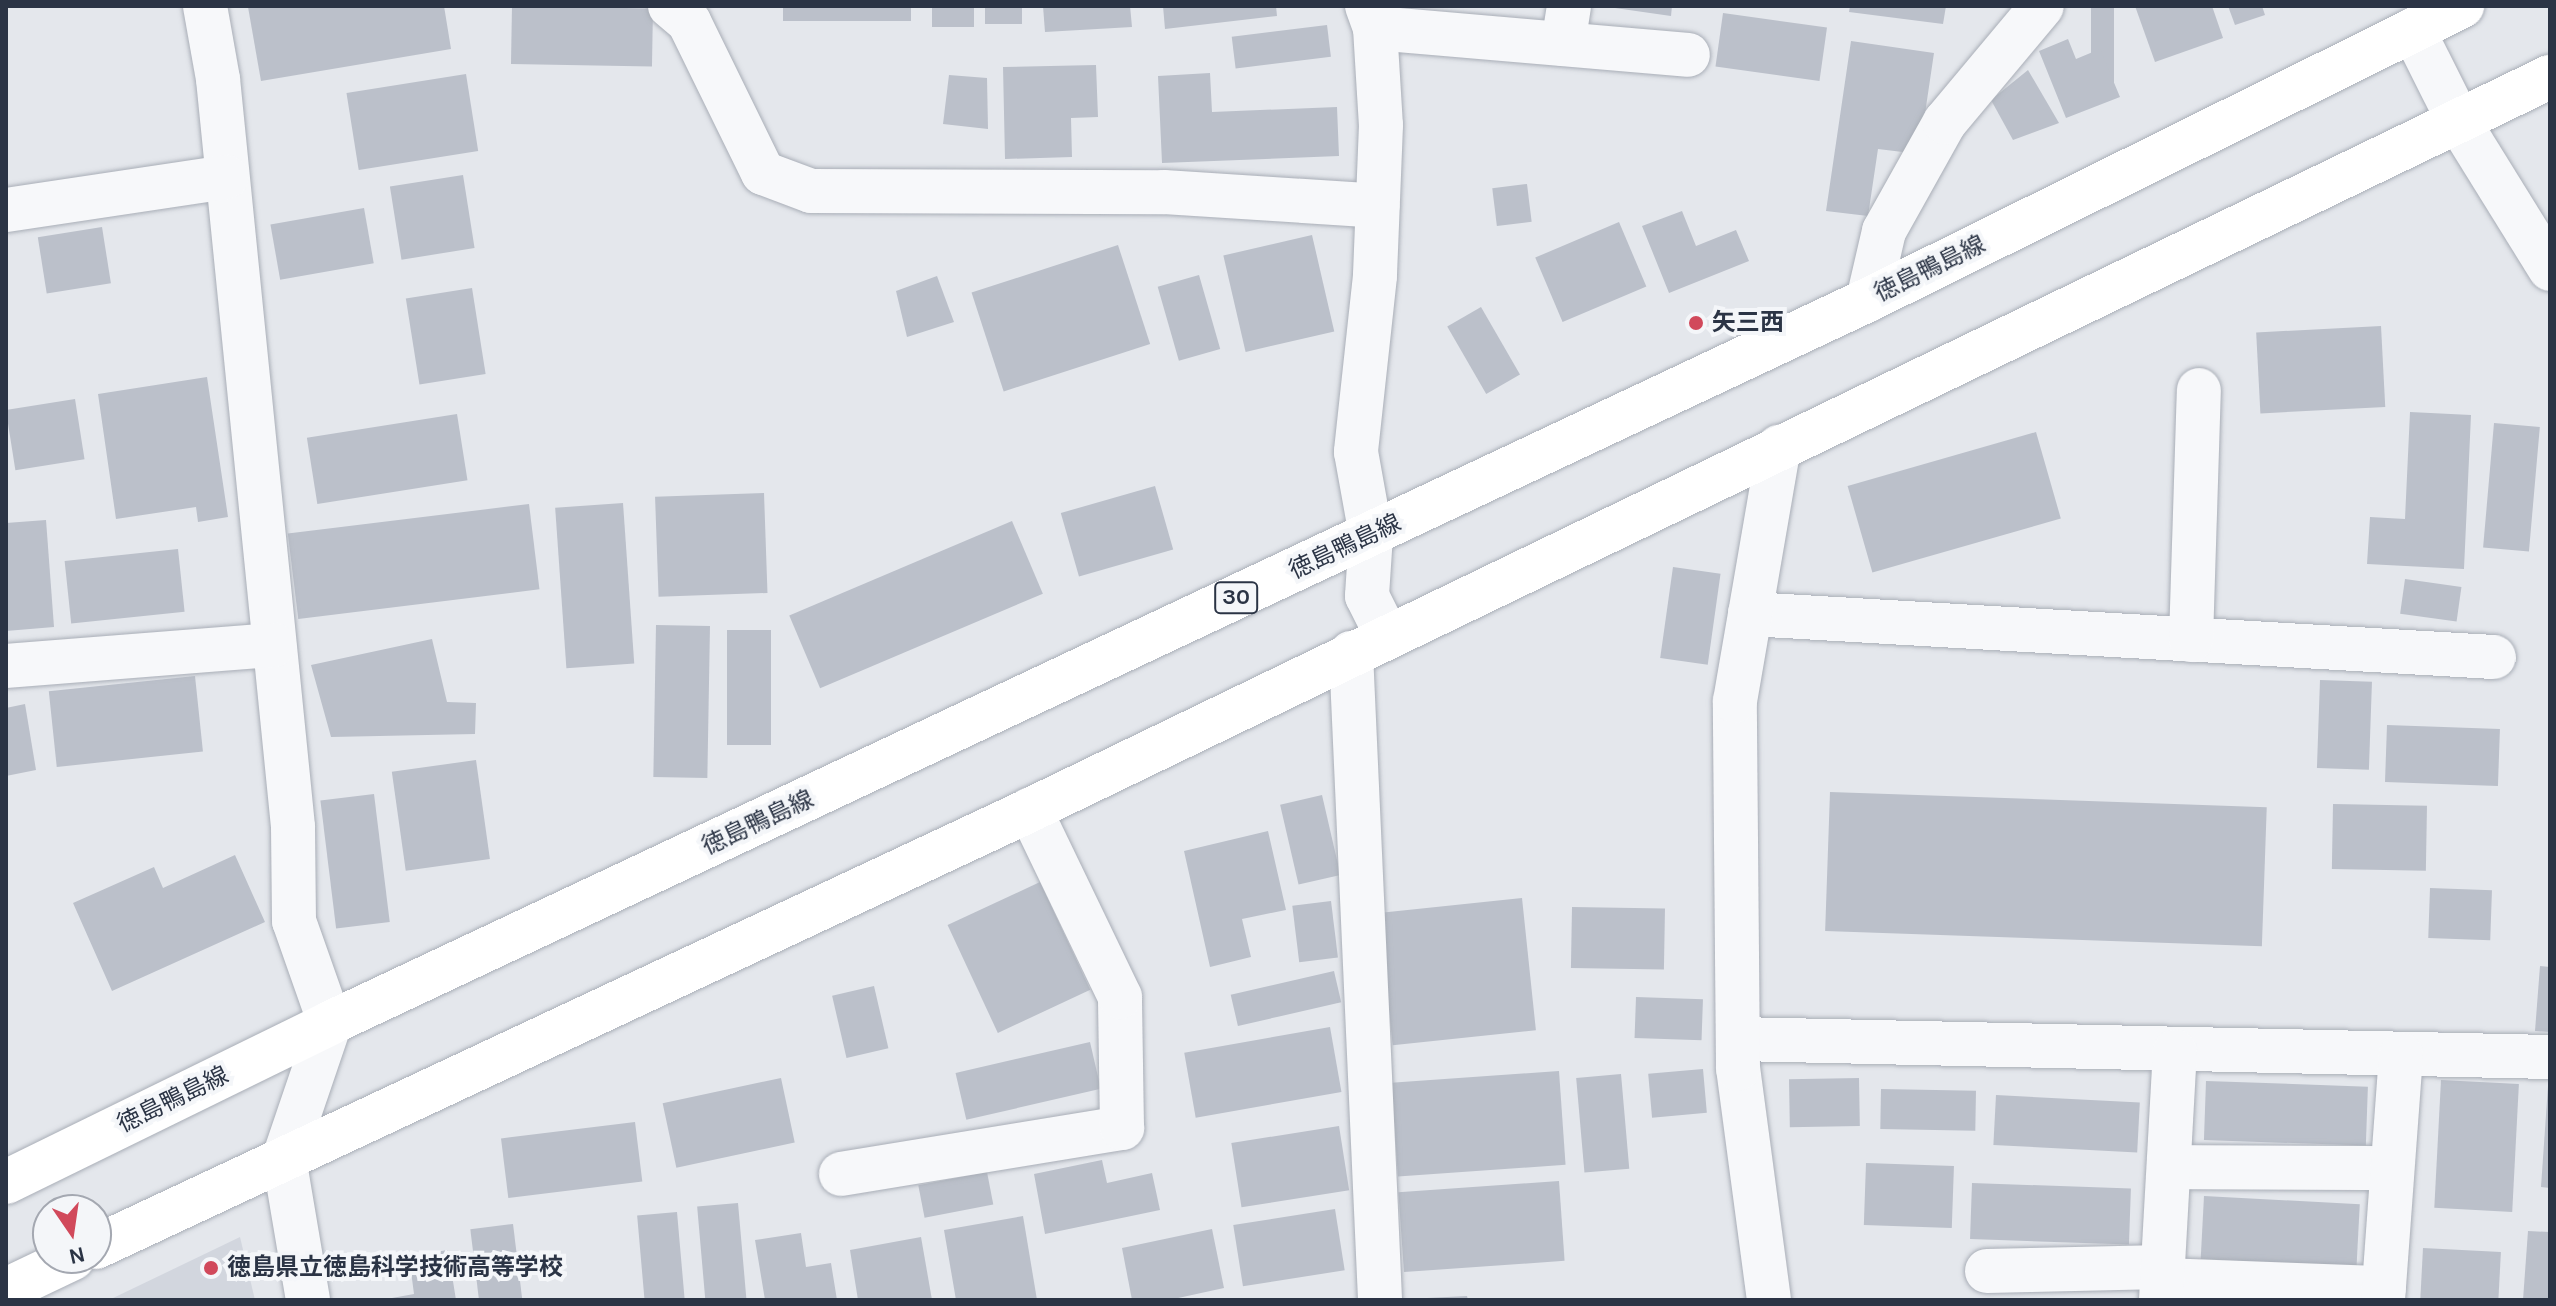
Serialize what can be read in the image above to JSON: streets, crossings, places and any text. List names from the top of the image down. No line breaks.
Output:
{"streets":{"main road":["徳島鴨島線","30"]},"places":["矢三西","徳島県立徳島科学技術高等学校"],"north":"bottom"}
